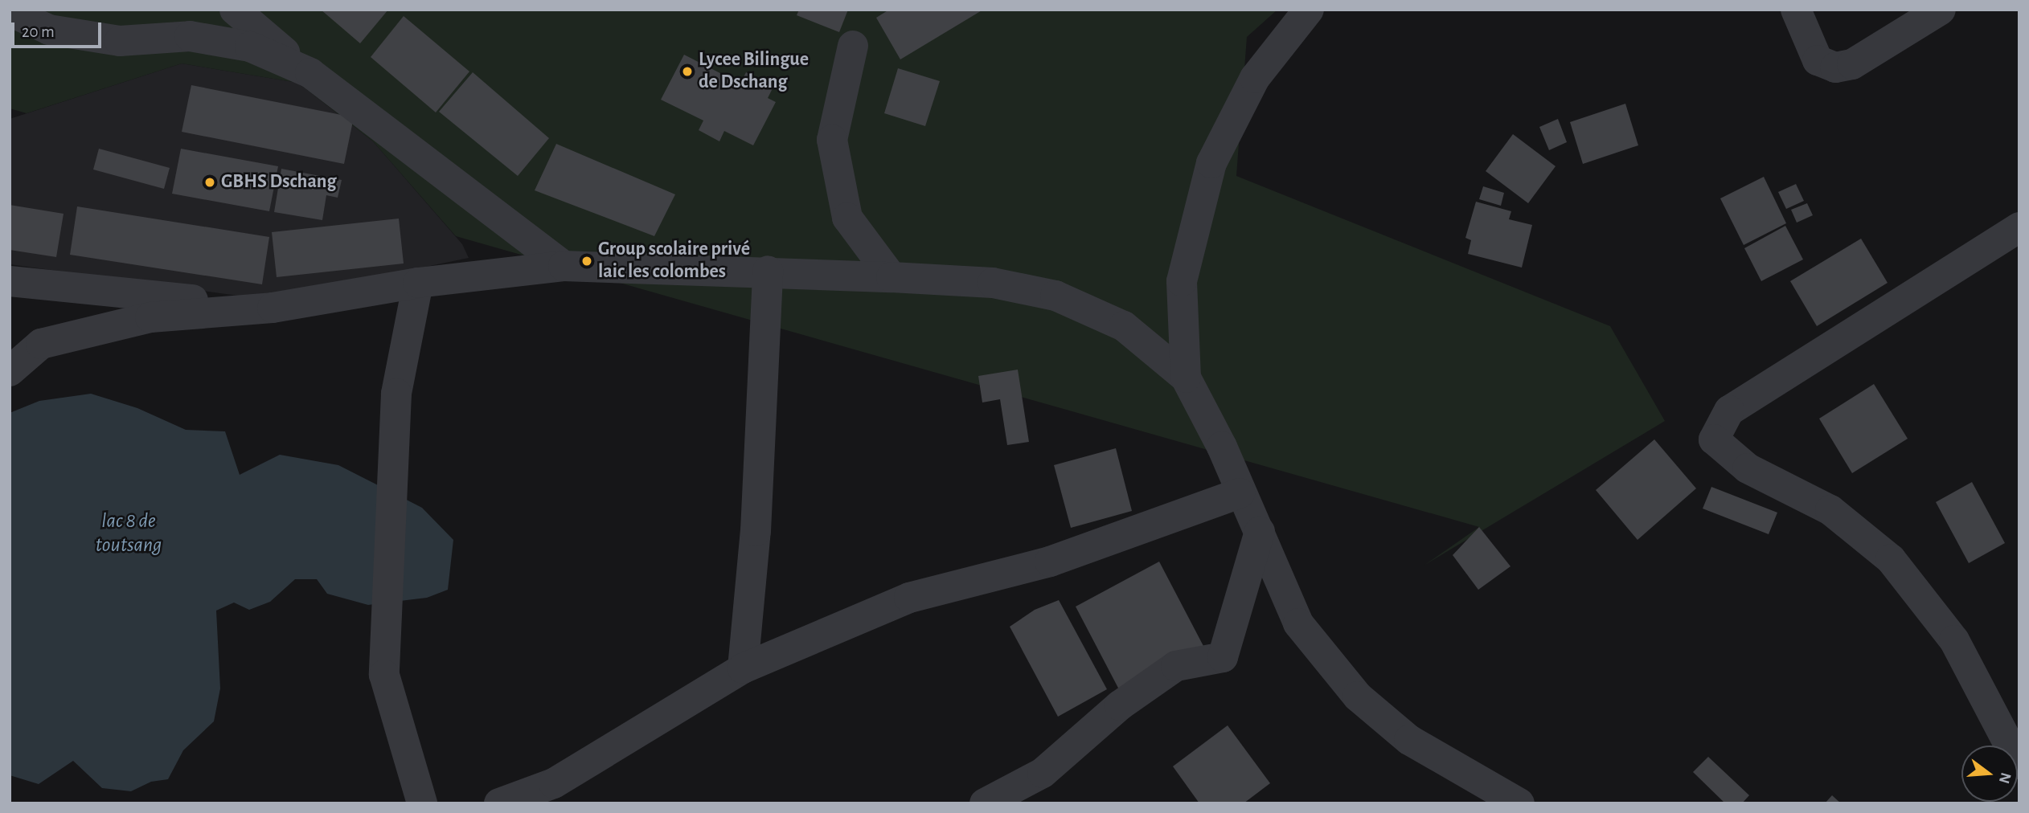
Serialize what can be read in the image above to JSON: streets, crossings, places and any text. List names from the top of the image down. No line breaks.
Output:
{"water":["lac 8 de toutsang"],"places":["Lycee Bilingue de Dschang","GBHS Dschang","Group scolaire privé laic les colombes"],"scale_bar":"20 m","north":"right"}
